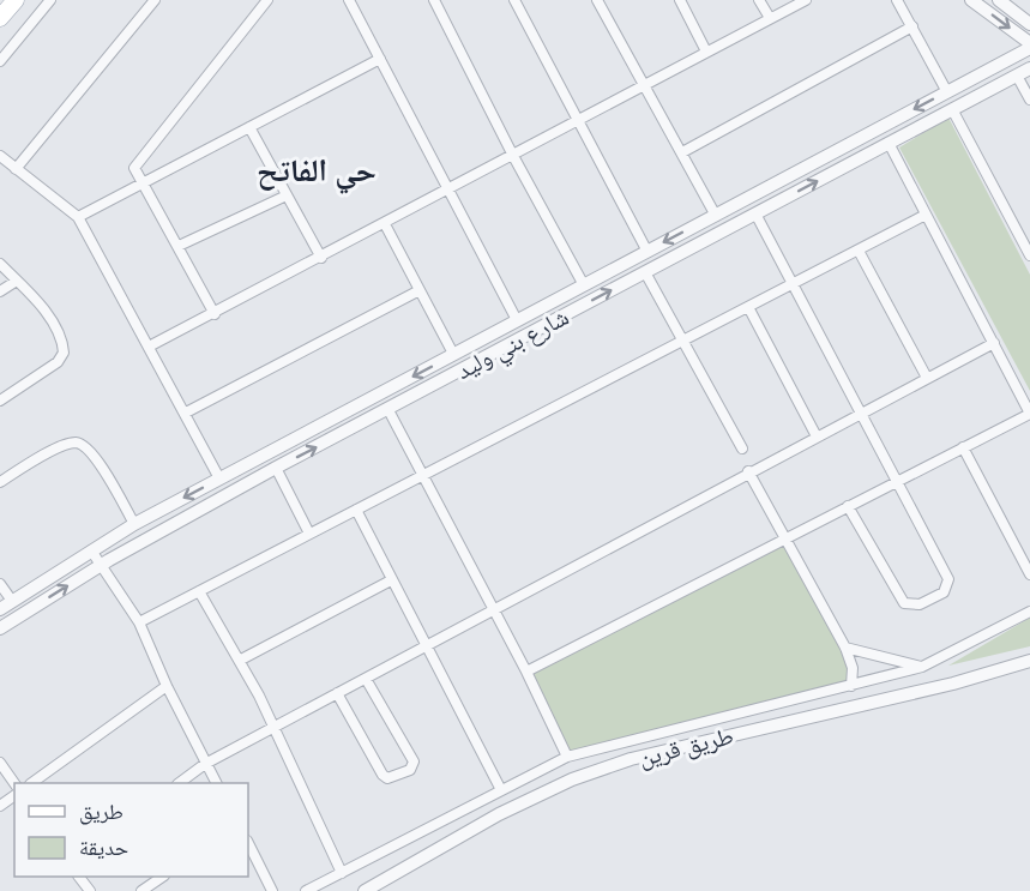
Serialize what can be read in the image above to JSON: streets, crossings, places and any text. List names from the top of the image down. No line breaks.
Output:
{"streets":{"street":["شارع بني وليد","طريق قرين"]},"districts":["حي الفاتح"],"legend":["طريق","حديقة"]}
